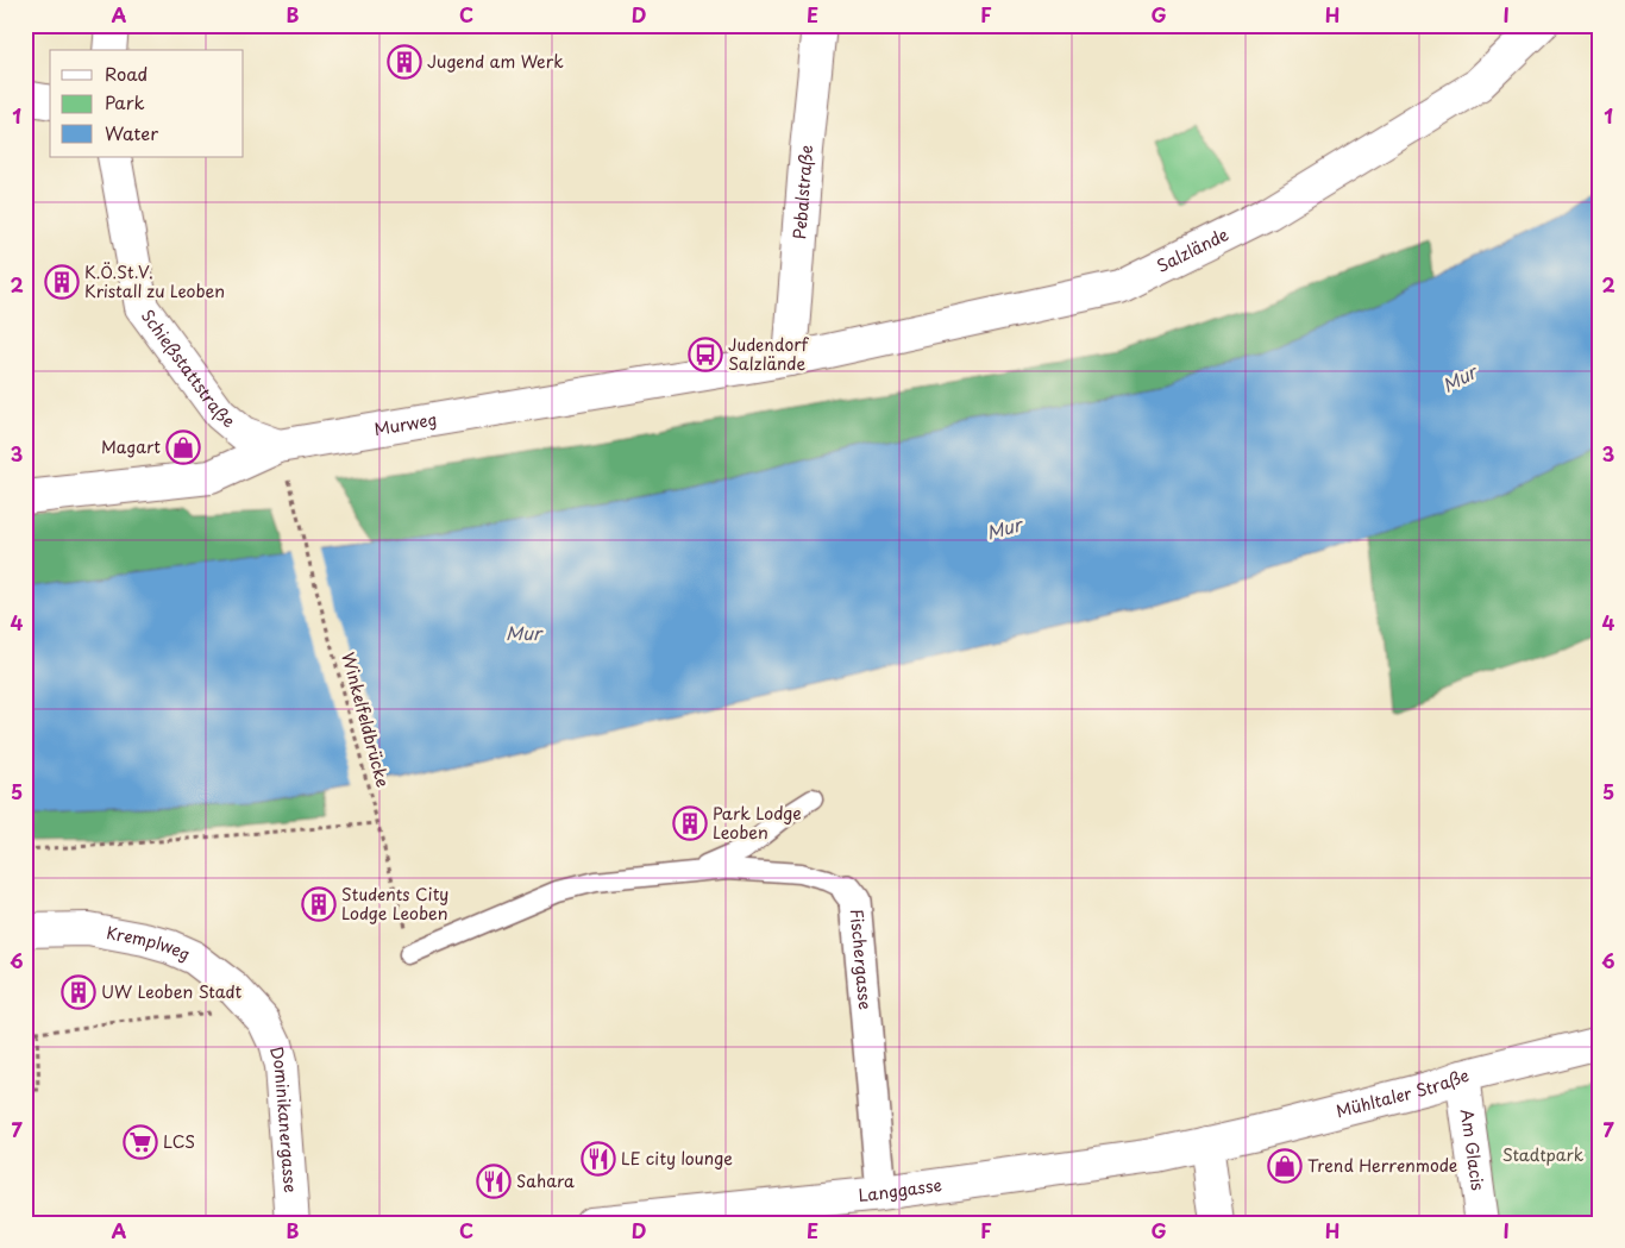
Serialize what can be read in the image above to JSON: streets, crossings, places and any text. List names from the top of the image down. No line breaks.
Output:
{"streets":{"street":["Pebalstraße","Salzlände","Schießstattstraße","Murweg","Kremplweg","Fischergasse","Mühltaler Straße","Dominikanergasse","Am Glacis","Langgasse"],"path":["Winkelfeldbrücke"]},"crossings":[["Pebalstraße","Salzlände"],["Pebalstraße","Murweg"],["Salzlände","Murweg"],["Schießstattstraße","Murweg"],["Schießstattstraße","Winkelfeldbrücke"],["Murweg","Winkelfeldbrücke"],["Kremplweg","Dominikanergasse"],["Fischergasse","Langgasse"],["Mühltaler Straße","Am Glacis"],["Mühltaler Straße","Langgasse"]],"water":["Mur"],"parks":["Stadtpark"],"places":{"building":["Jugend am Werk","K.Ö.St.V. Kristall zu Leoben","Park Lodge Leoben","Students City Lodge Leoben","UW Leoben Stadt"],"bus stop":["Judendorf Salzlände"],"shop":["Magart","Trend Herrenmode"],"supermarket":["LCS"],"restaurant":["LE city lounge","Sahara"]},"legend":["Road","Park","Water"],"grid":{"columns":["A","B","C","D","E","F","G","H","I"],"rows":["1","2","3","4","5","6","7"]}}
